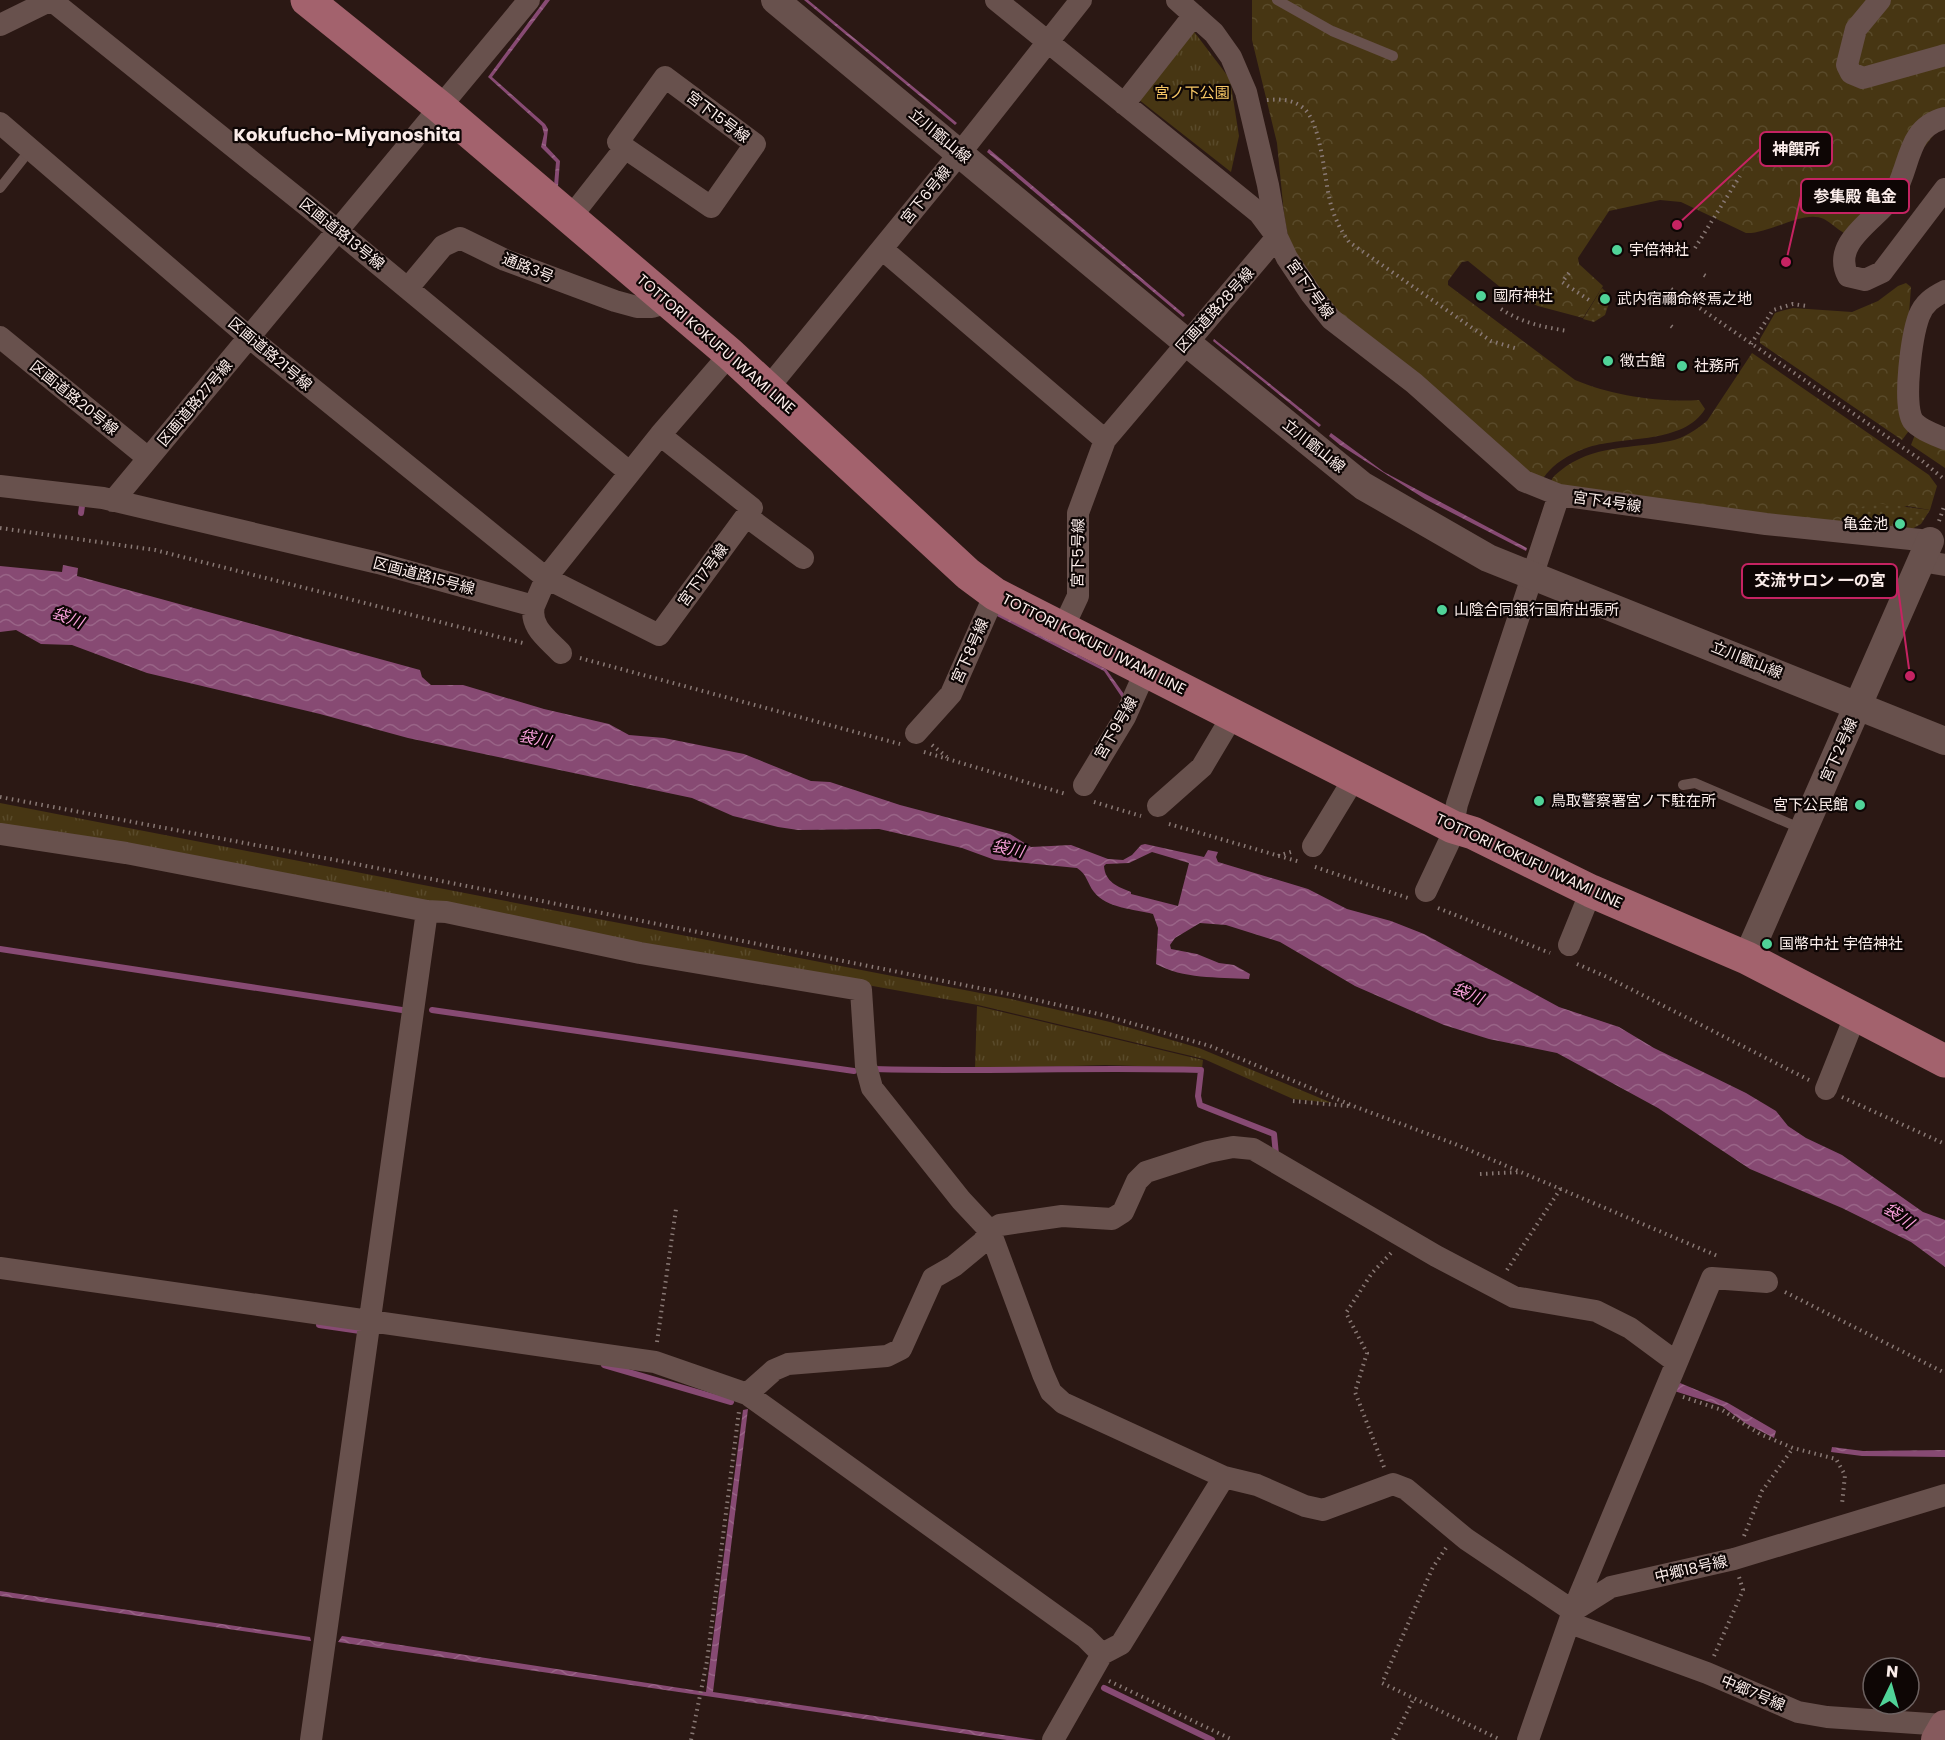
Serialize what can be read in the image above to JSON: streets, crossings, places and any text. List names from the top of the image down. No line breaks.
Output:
{"streets":{"main road":["TOTTORI KOKUFU IWAMI LINE"],"street":["宮下15号線","立川甑山線","宮下6号線","区画道路13号線","通路3号","宮下7号線","区画道路28号線","区画道路21号線","区画道路20号線","区画道路27号線","宮下4号線","宮下5号線","宮下17号線","区画道路15号線","宮下8号線","宮下9号線","宮下2号線","中郷18号線","中郷7号線"]},"crossings":[["宮下15号線","TOTTORI KOKUFU IWAMI LINE"],["立川甑山線","宮下6号線"],["立川甑山線","区画道路28号線"],["立川甑山線","宮下4号線"],["立川甑山線","宮下2号線"],["宮下6号線","TOTTORI KOKUFU IWAMI LINE"],["区画道路13号線","通路3号"],["区画道路13号線","区画道路27号線"],["通路3号","TOTTORI KOKUFU IWAMI LINE"],["宮下7号線","区画道路28号線"],["宮下7号線","宮下4号線"],["区画道路28号線","宮下5号線"],["TOTTORI KOKUFU IWAMI LINE","区画道路27号線"],["TOTTORI KOKUFU IWAMI LINE","宮下4号線"],["TOTTORI KOKUFU IWAMI LINE","宮下5号線"],["TOTTORI KOKUFU IWAMI LINE","宮下8号線"],["TOTTORI KOKUFU IWAMI LINE","宮下9号線"],["TOTTORI KOKUFU IWAMI LINE","宮下2号線"],["区画道路21号線","区画道路27号線"],["区画道路21号線","宮下17号線"],["区画道路20号線","区画道路27号線"],["区画道路27号線","区画道路15号線"],["宮下4号線","宮下2号線"],["中郷18号線","中郷7号線"]],"districts":["Kokufucho-Miyanoshita"],"water":["袋川"],"parks":["宮ノ下公園"],"places":["神饌所","宇倍神社","参集殿 亀金","國府神社","武内宿禰命終焉之地","徴古館","社務所","亀金池","山陰合同銀行国府出張所","交流サロン 一の宮","鳥取警察署宮ノ下駐在所","宮下公民館","国幣中社 宇倍神社"],"north":"top"}
